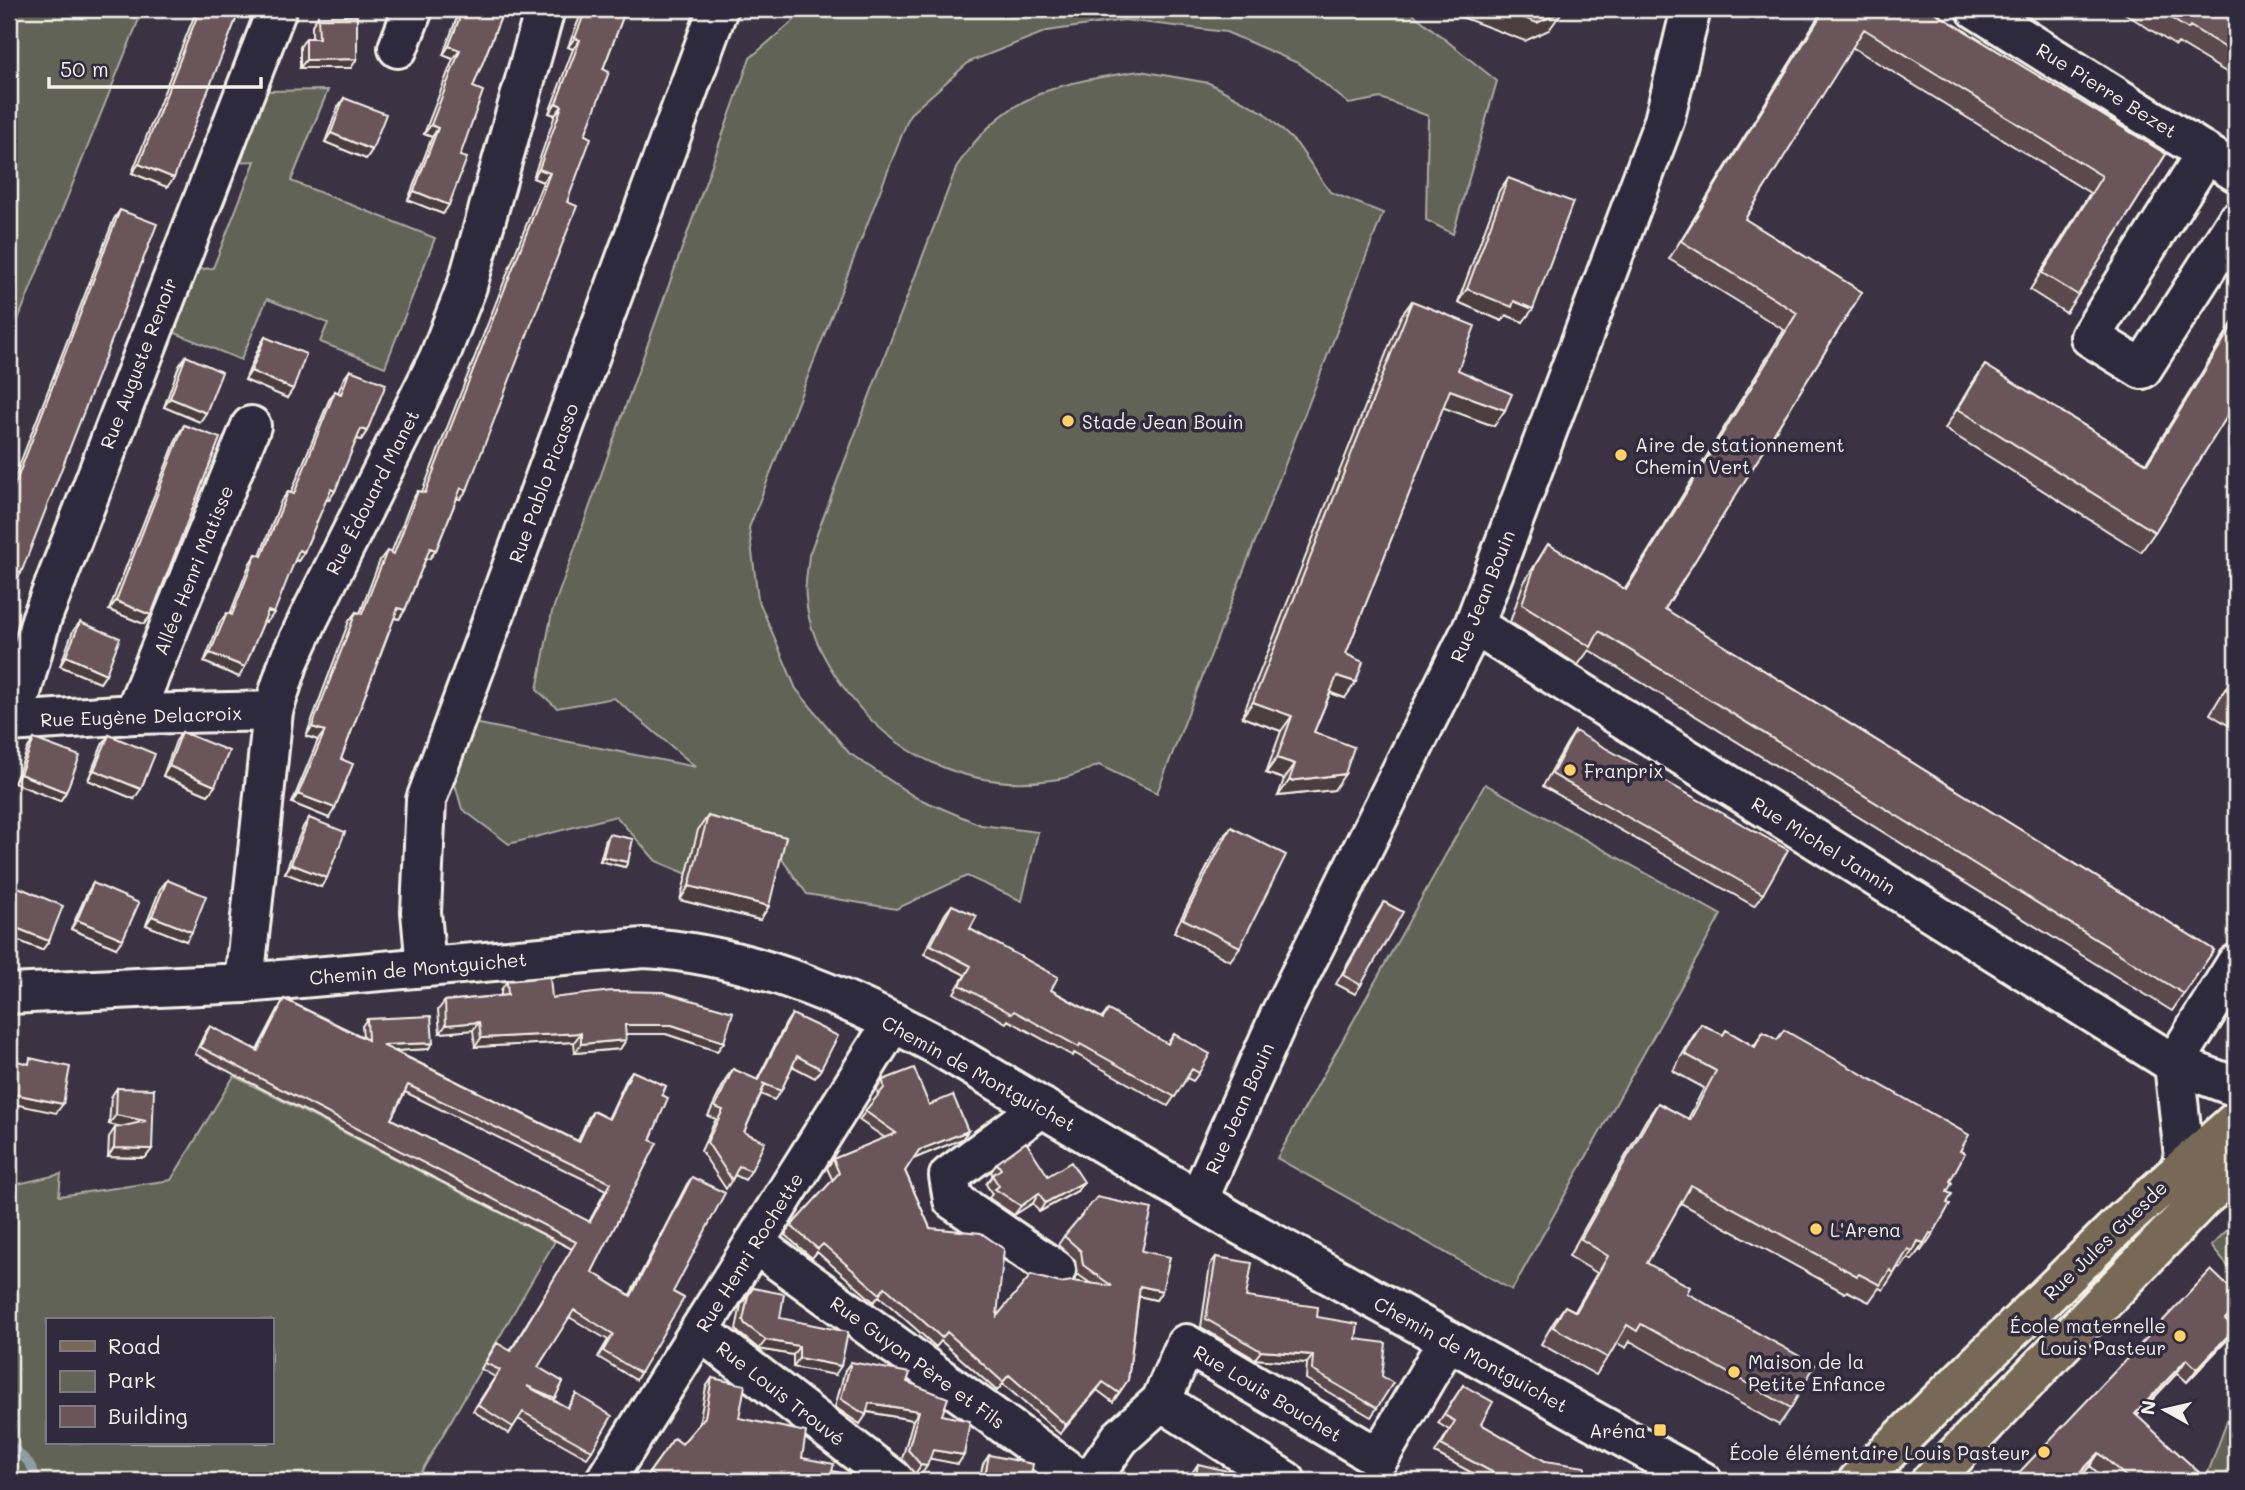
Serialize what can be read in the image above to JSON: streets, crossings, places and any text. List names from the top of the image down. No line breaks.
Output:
{"streets":{"main road":["Rue Jules Guesde"],"street":["Rue Pierre Bezet","Rue Auguste Renoir","Rue Pablo Picasso","Rue Édouard Manet","Allée Henri Matisse","Rue Jean Bouin","Rue Eugène Delacroix","Rue Michel Jannin","Chemin de Montguichet","Rue Henri Rochette","Rue Guyon Père et Fils","Rue Louis Trouvé","Rue Louis Bouchet"]},"crossings":[["Rue Auguste Renoir","Rue Eugène Delacroix"],["Rue Pablo Picasso","Chemin de Montguichet"],["Rue Édouard Manet","Rue Eugène Delacroix"],["Rue Édouard Manet","Chemin de Montguichet"],["Allée Henri Matisse","Rue Eugène Delacroix"],["Rue Jean Bouin","Rue Michel Jannin"],["Rue Jean Bouin","Chemin de Montguichet"],["Chemin de Montguichet","Rue Henri Rochette"],["Chemin de Montguichet","Rue Louis Bouchet"],["Rue Henri Rochette","Rue Guyon Père et Fils"],["Rue Henri Rochette","Rue Louis Trouvé"]],"places":{"other":["Stade Jean Bouin","Aire de stationnement Chemin Vert","Franprix","L'Arena","École maternelle Louis Pasteur","Maison de la Petite Enfance","École élémentaire Louis Pasteur"],"transit":["Aréna"]},"legend":["Road","Park","Building"],"scale_bar":"50 m","north":"left"}
